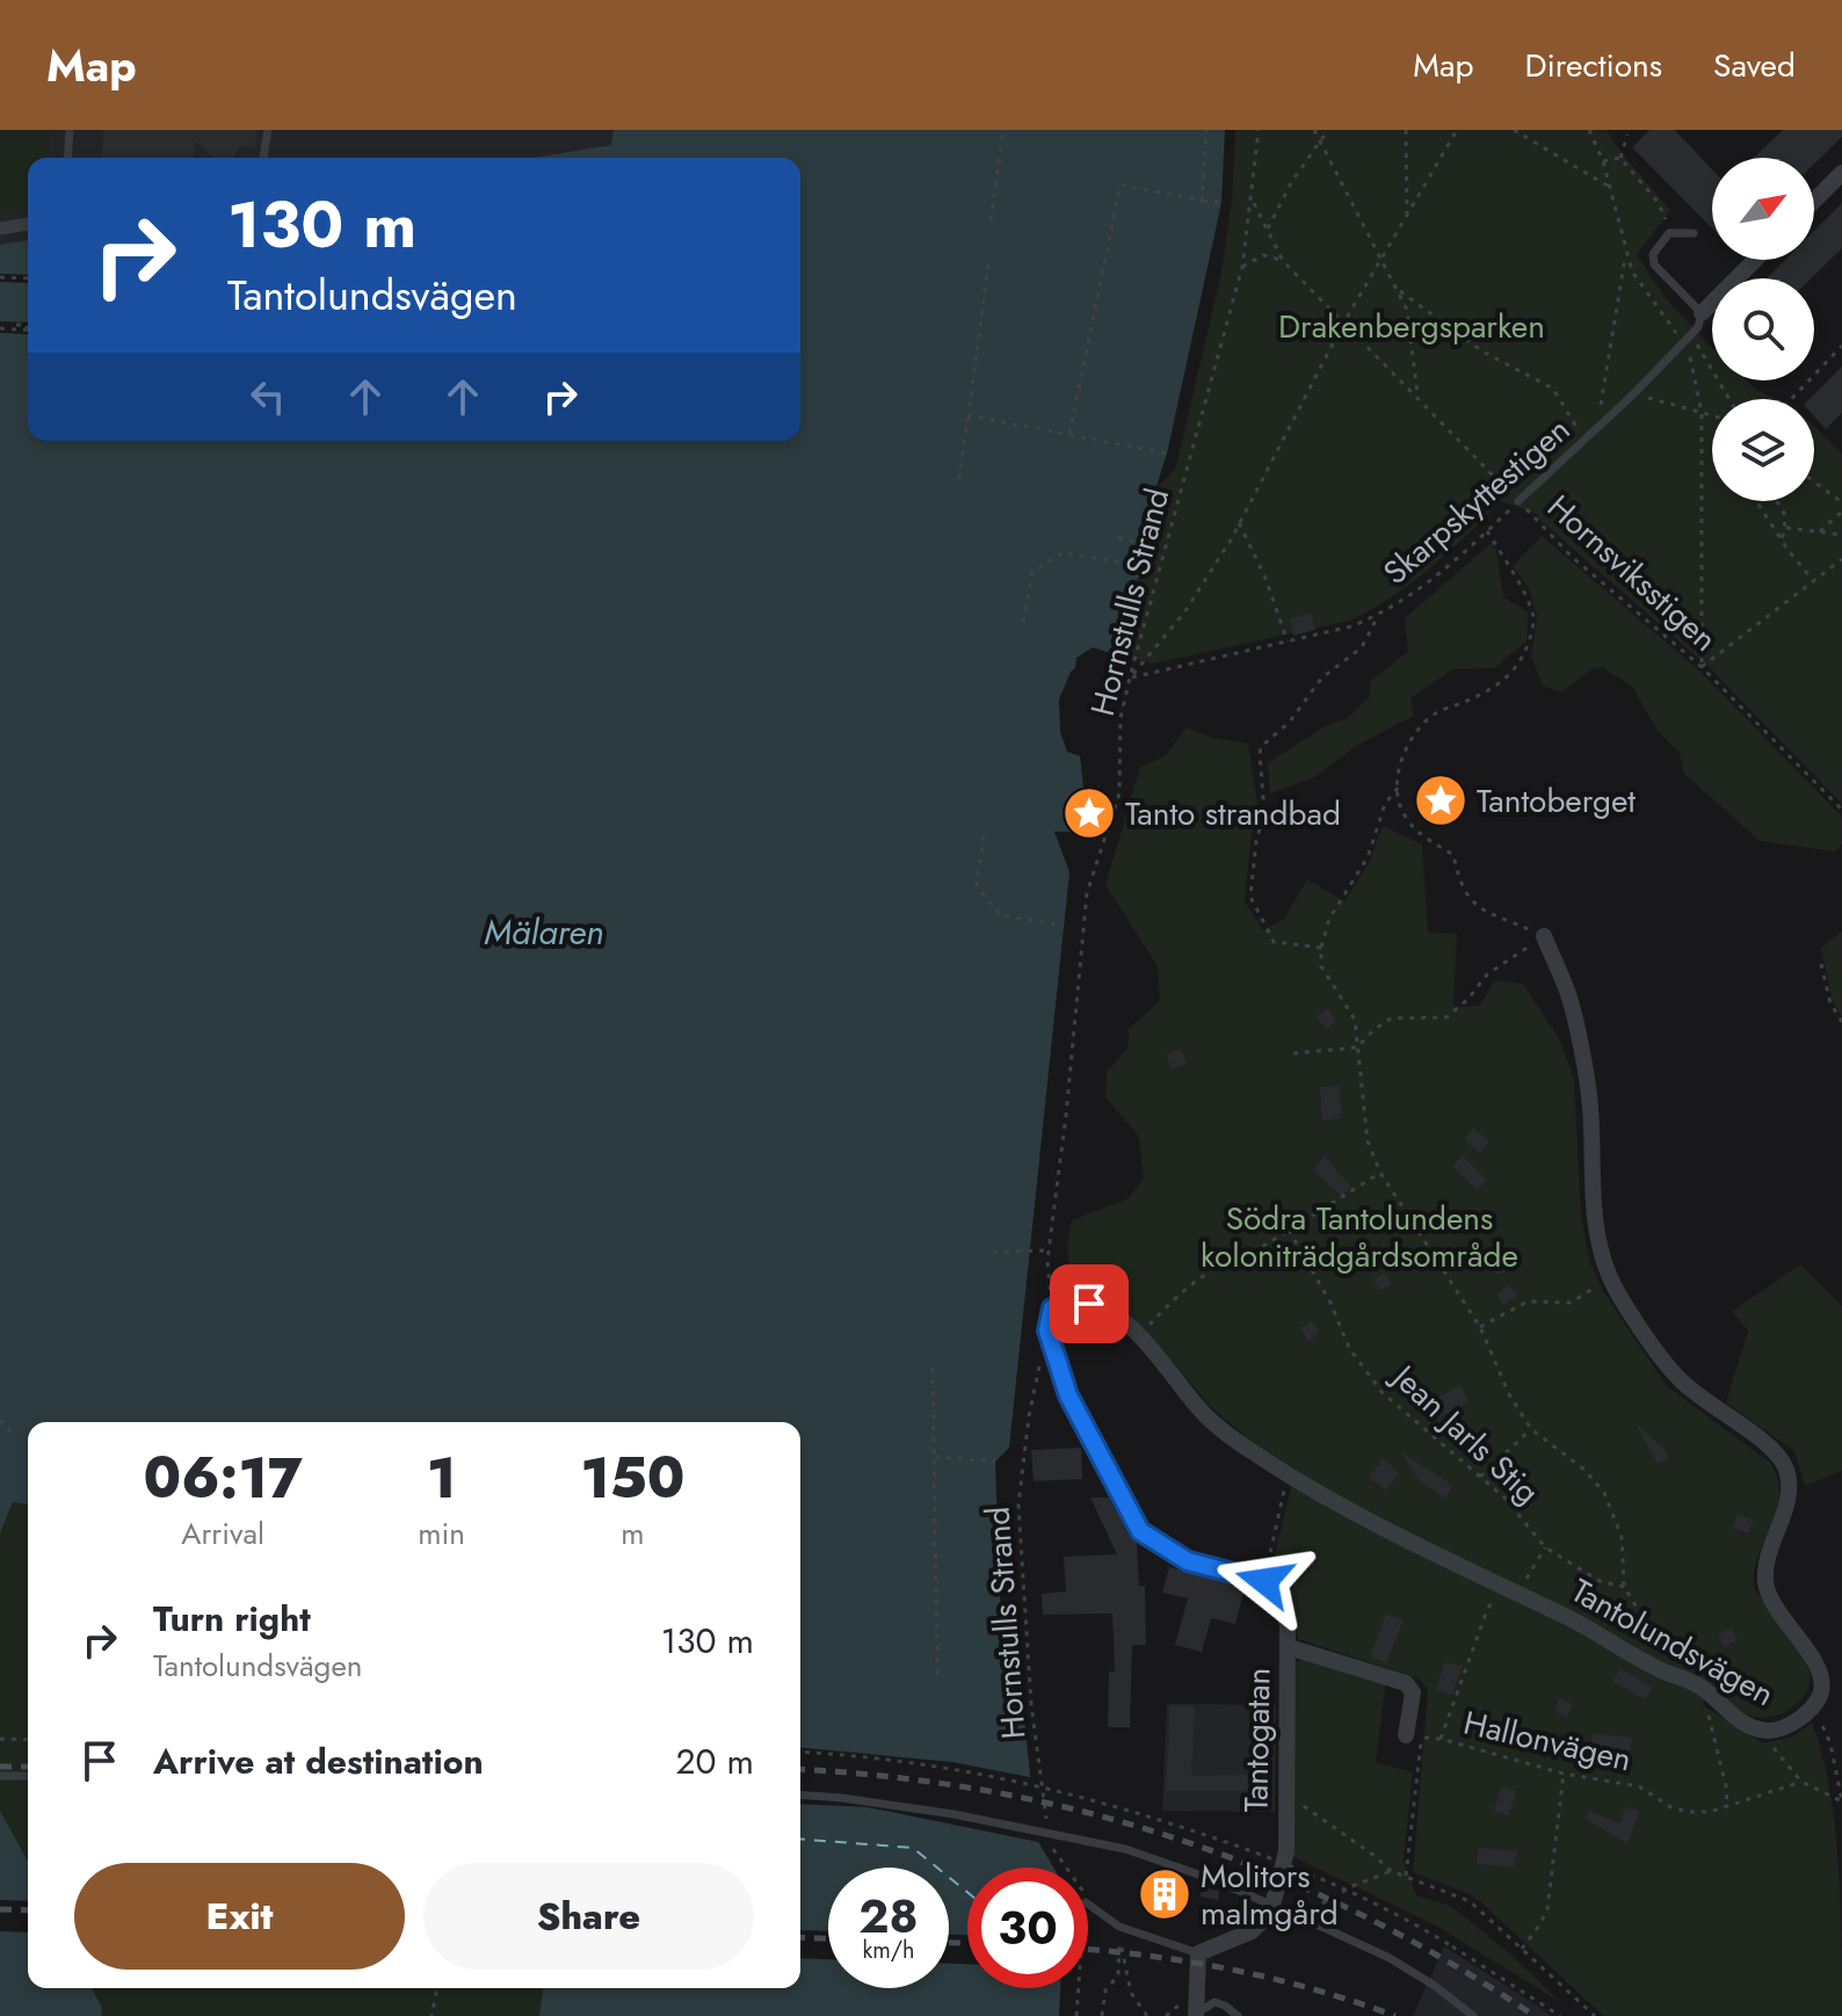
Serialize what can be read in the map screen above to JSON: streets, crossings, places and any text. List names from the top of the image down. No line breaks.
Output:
{"streets":{"street":["Tantolundsvägen","Tantogatan"],"lane":["Skarpskyttestigen"],"path":["Hornsviksstigen","Hornstulls Strand","Jean Jarls Stig","Hallonvägen"]},"crossings":[["Skarpskyttestigen","Hornsviksstigen"],["Skarpskyttestigen","Hornstulls Strand"],["Hornsviksstigen","Hornstulls Strand"],["Hornstulls Strand","Tantolundsvägen"]],"water":["Mälaren"],"parks":["Drakenbergsparken","Södra Tantolundens koloniträdgårdsområde"],"places":{"place":["Tantoberget","Tanto strandbad"],"building":["Molitors malmgård"]},"north":"top right","page":{"header":"Map","nav":["Map","Directions","Saved"],"turn":["130 m","Tantolundsvägen"],"eta":["06:17","Arrival","1","min","150","m"],"list":[{"name":"Turn right","note":"Tantolundsvägen","value":"130 m"},{"name":"Arrive at destination","value":"20 m"}],"buttons":["Exit","Share"],"speed":"28 km/h","limit":"30"}}
